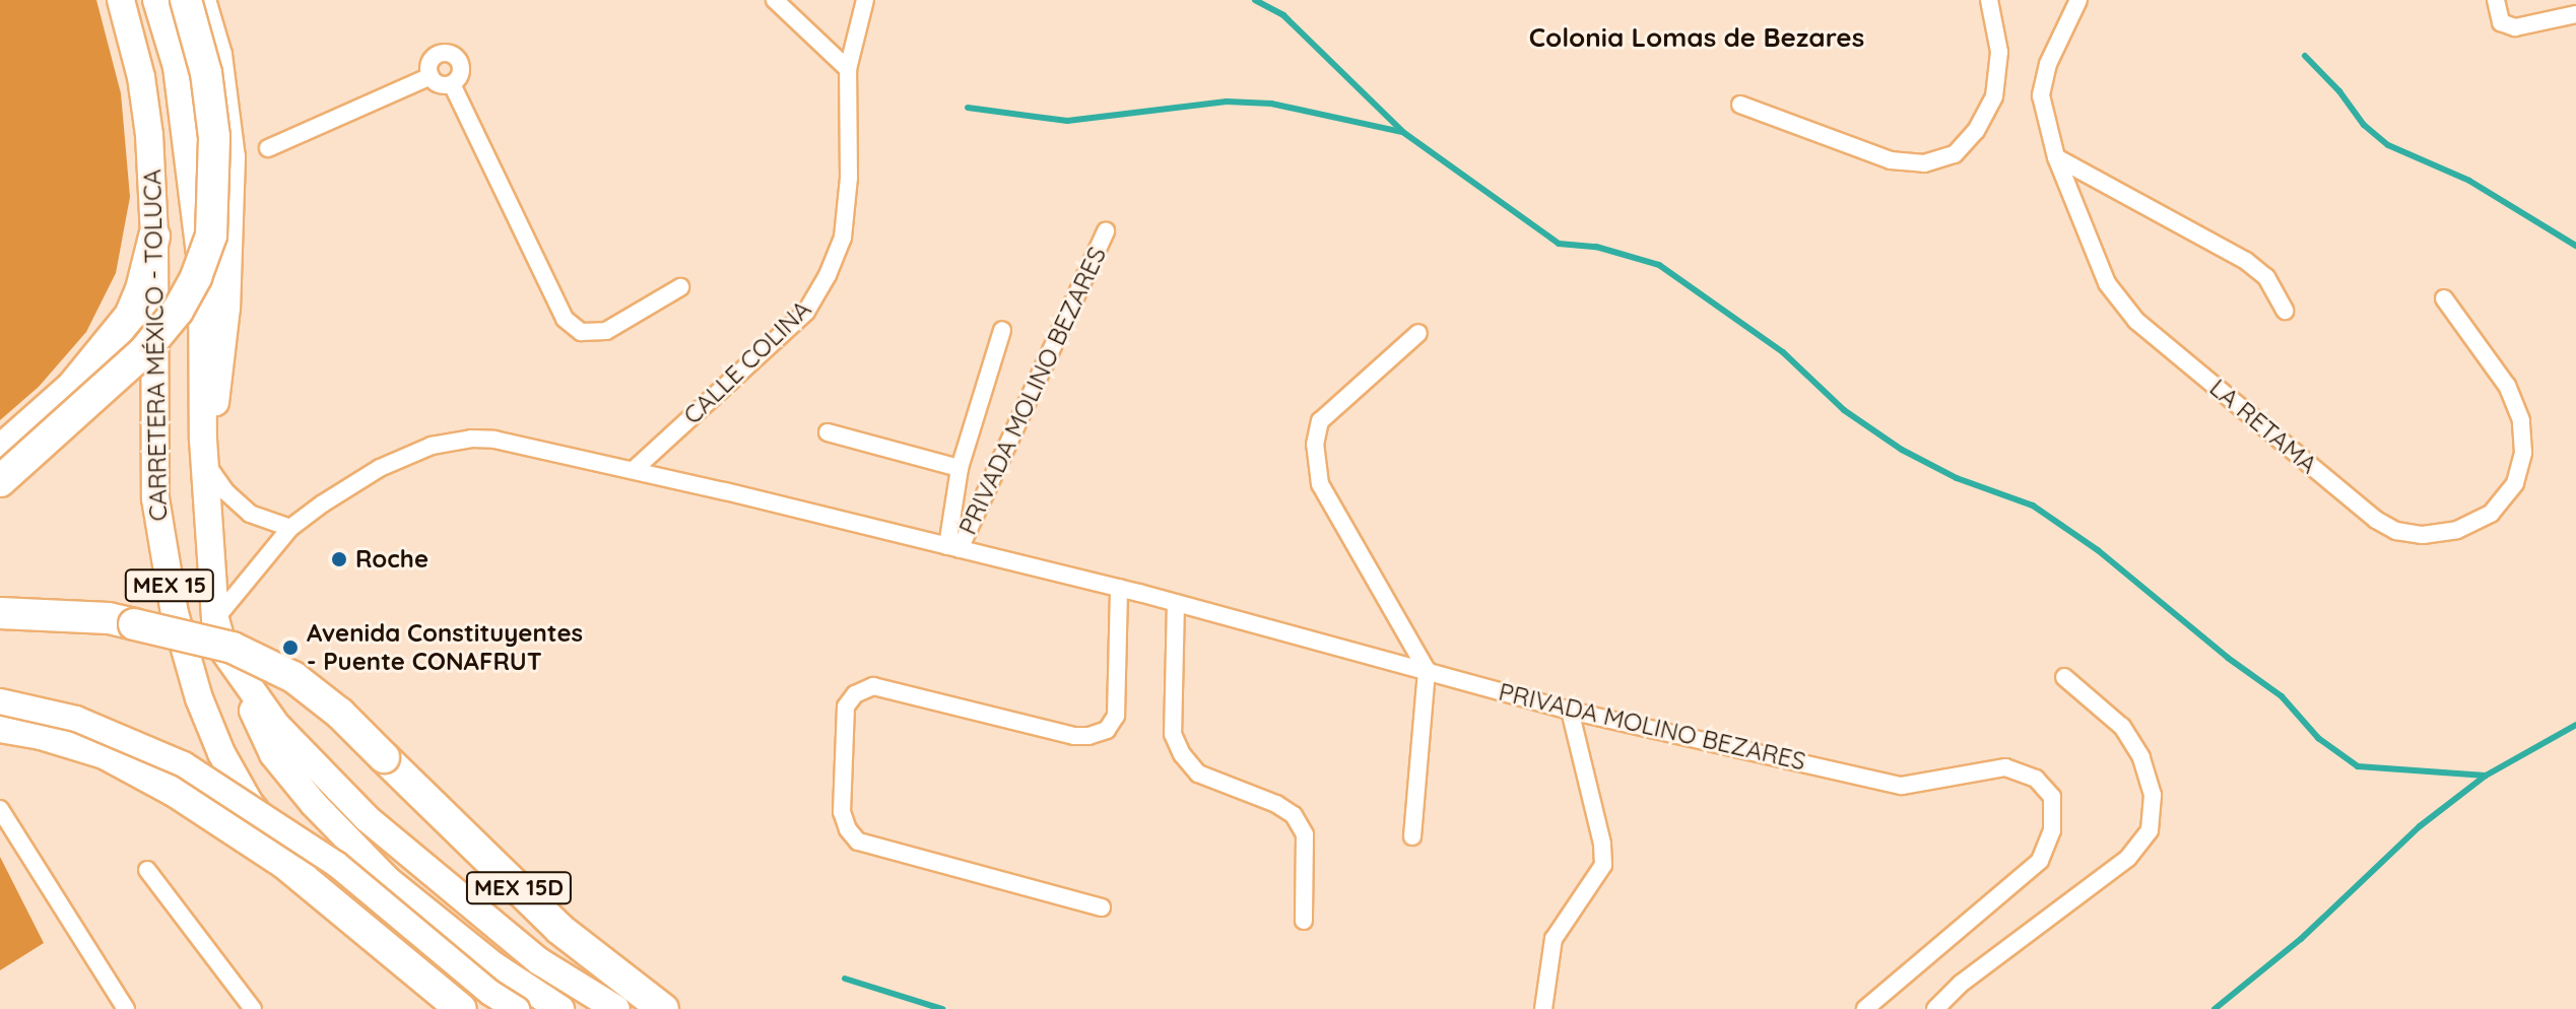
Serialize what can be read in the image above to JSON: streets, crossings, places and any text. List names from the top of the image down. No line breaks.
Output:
{"streets":{"highway":["MEX 15","MEX 15D"],"main road":["CARRETERA MÉXICO - TOLUCA"],"street":["CALLE COLINA","PRIVADA MOLINO BEZARES","LA RETAMA"]},"crossings":[["CARRETERA MÉXICO - TOLUCA","PRIVADA MOLINO BEZARES"],["CARRETERA MÉXICO - TOLUCA","MEX 15"],["CALLE COLINA","PRIVADA MOLINO BEZARES"]],"districts":["Colonia Lomas de Bezares"],"places":["Roche","Avenida Constituyentes - Puente CONAFRUT"]}
